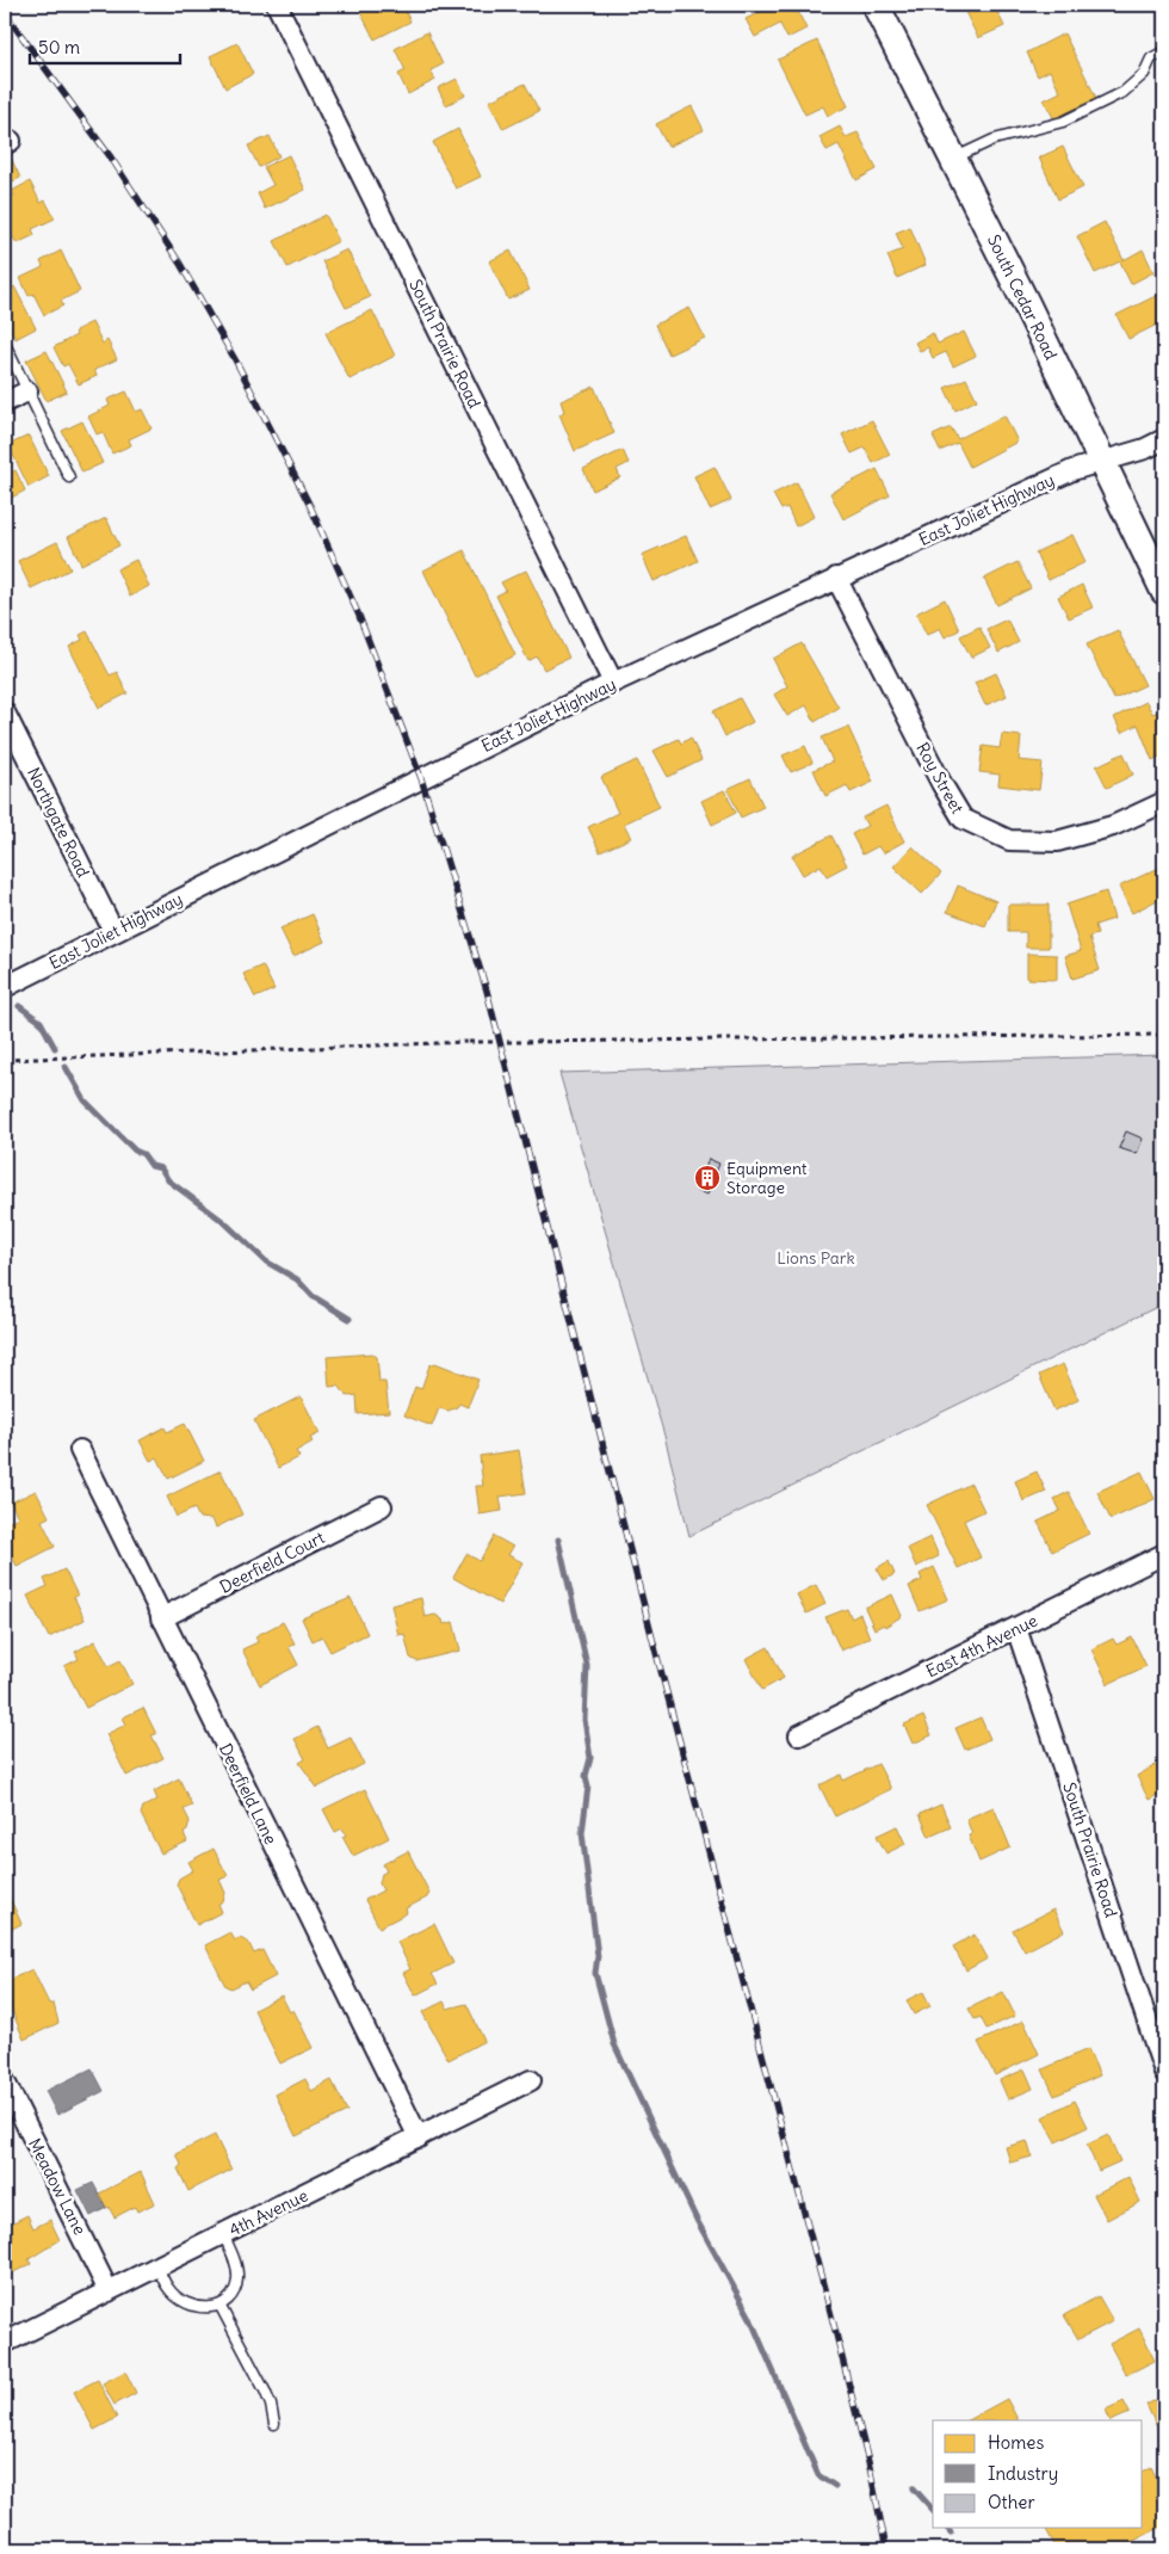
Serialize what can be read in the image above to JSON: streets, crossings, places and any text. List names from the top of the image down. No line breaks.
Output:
{"streets":{"main road":["South Cedar Road"],"street":["South Prairie Road","East Joliet Highway","Roy Street","Northgate Road","Deerfield Court","East 4th Avenue","Deerfield Lane","Meadow Lane","4th Avenue"]},"crossings":[["South Cedar Road","East Joliet Highway"],["South Prairie Road","East Joliet Highway"],["South Prairie Road","East 4th Avenue"],["East Joliet Highway","Roy Street"],["East Joliet Highway","Northgate Road"],["Deerfield Court","Deerfield Lane"],["Deerfield Lane","4th Avenue"],["Meadow Lane","4th Avenue"]],"parks":["Lions Park"],"places":{"building":["Equipment Storage"]},"legend":["Homes","Industry","Other"],"scale_bar":"50 m"}
